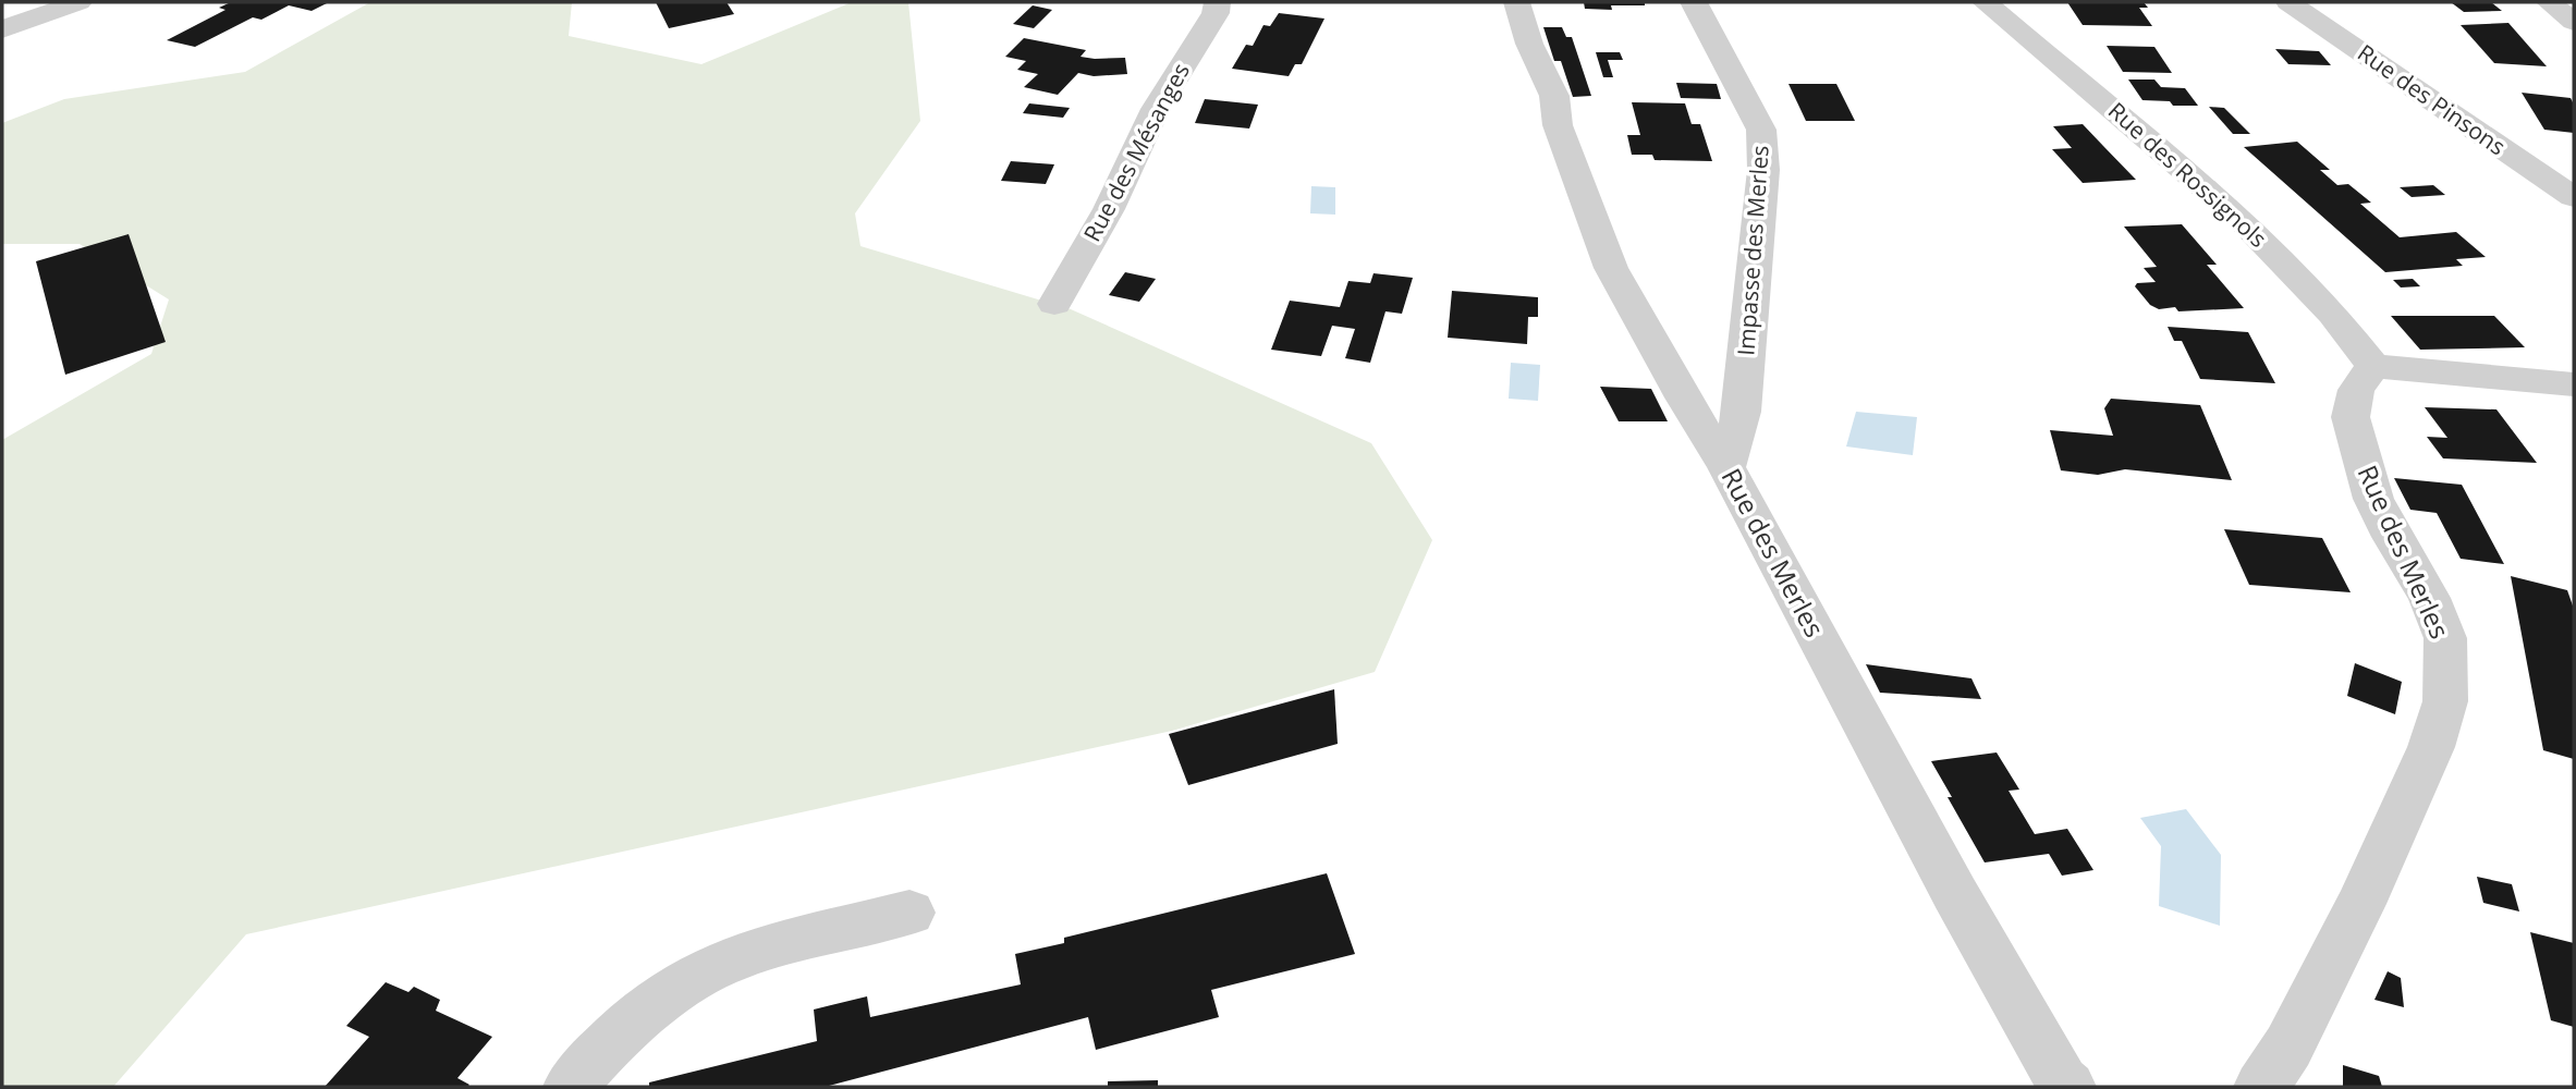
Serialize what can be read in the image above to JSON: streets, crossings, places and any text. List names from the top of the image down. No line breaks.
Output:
{"streets":{"street":["Rue des Pinsons","Rue des Mésanges","Rue des Rossignols","Impasse des Merles","Rue des Merles"]},"crossings":[["Rue des Rossignols","Rue des Merles"],["Impasse des Merles","Rue des Merles"]]}
